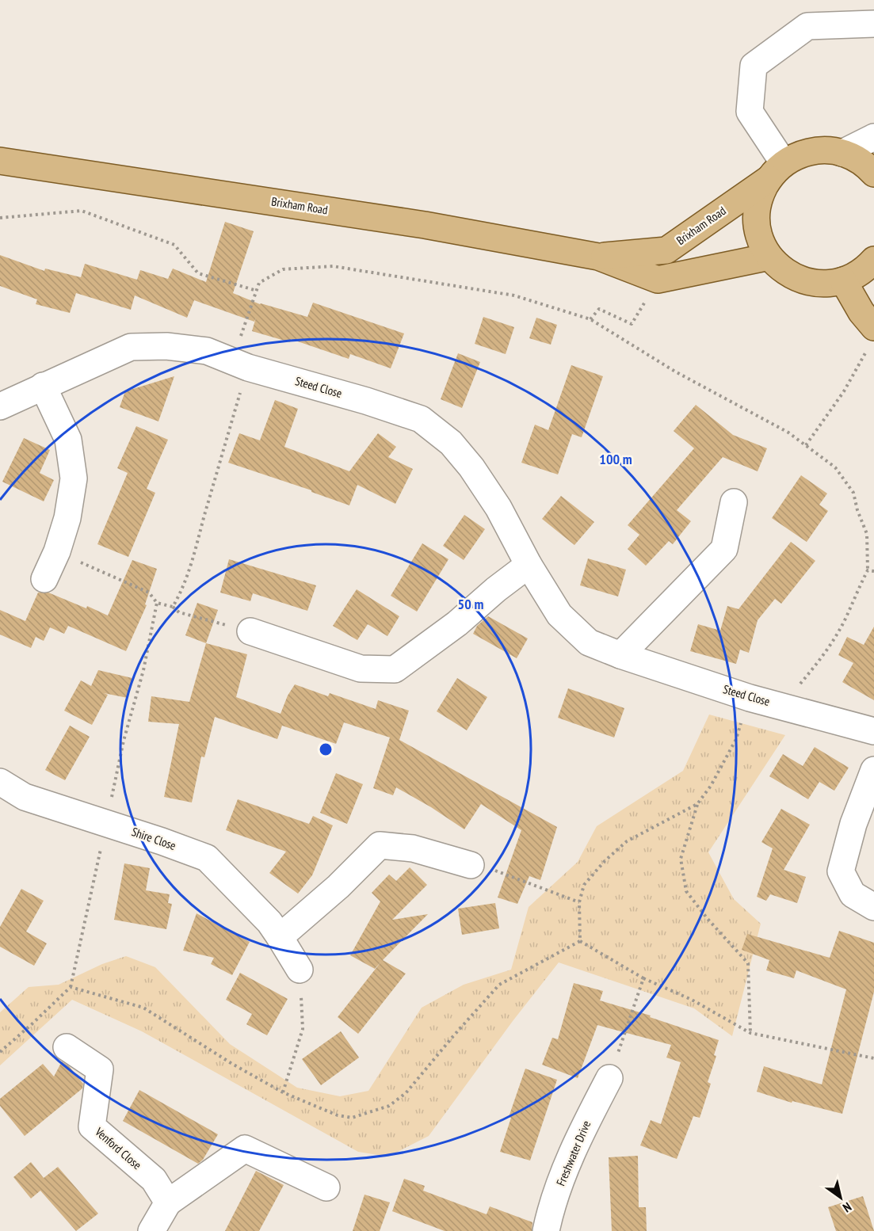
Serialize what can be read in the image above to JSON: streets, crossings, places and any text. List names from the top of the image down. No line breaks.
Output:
{"streets":{"main road":["Brixham Road"],"street":["Steed Close","Shire Close","Venford Close","Freshwater Drive"]},"north":"bottom right","rings":["100 m","50 m"]}
